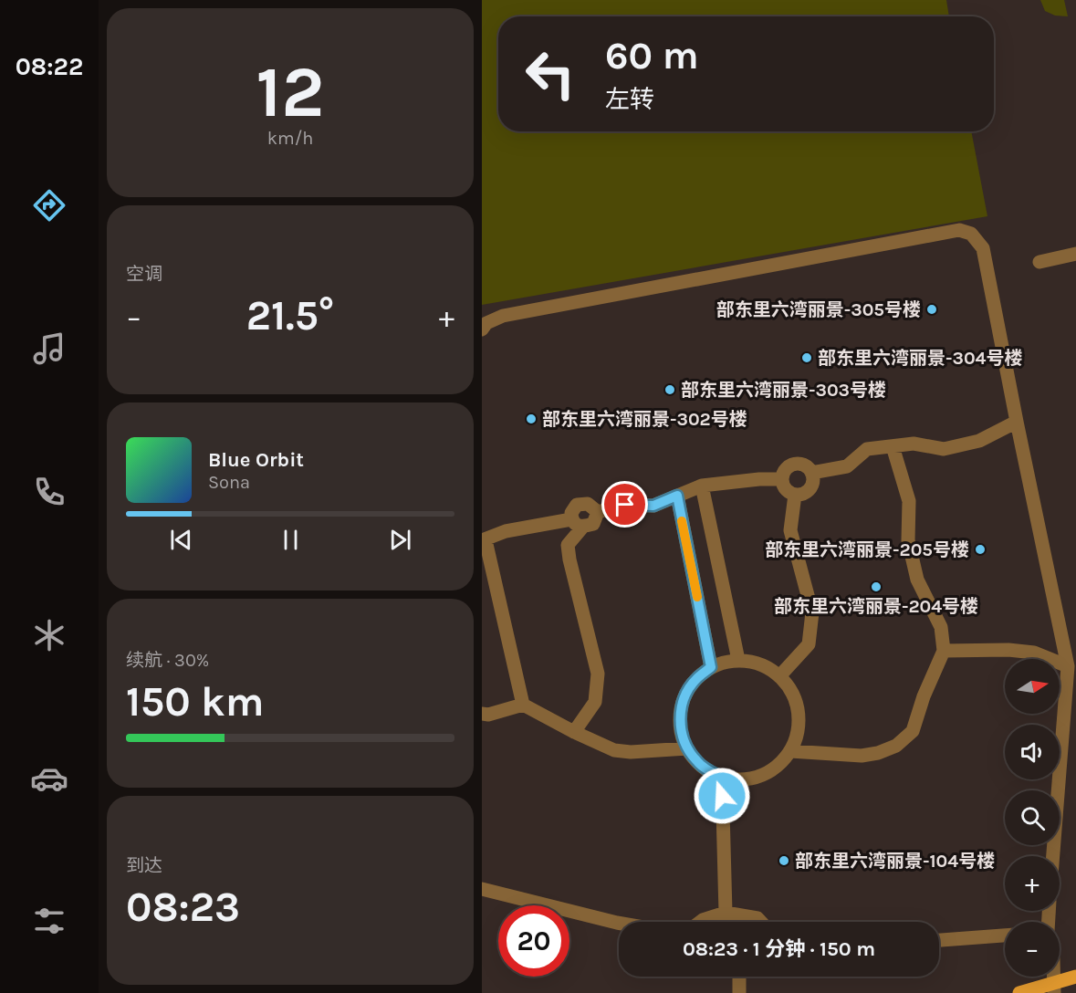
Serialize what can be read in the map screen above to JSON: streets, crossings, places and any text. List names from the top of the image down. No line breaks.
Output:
{"places":["部东里六湾丽景-305号楼","部东里六湾丽景-304号楼","部东里六湾丽景-303号楼","部东里六湾丽景-302号楼","部东里六湾丽景-205号楼","部东里六湾丽景-204号楼","部东里六湾丽景-104号楼"],"north":"right","page":{"tabs":"08:22","tile":[["12","km/h"],"空调",["续航 · 30%","150 km"],["到达","08:23"]],"turn":["60 m","左转"],"heat":["−","21.5°","+"],"song":["Blue Orbit","Sona"],"map_buttons":["+","−"],"limit":"20","trip":"08:23 · 1 分钟 · 150 m"}}
